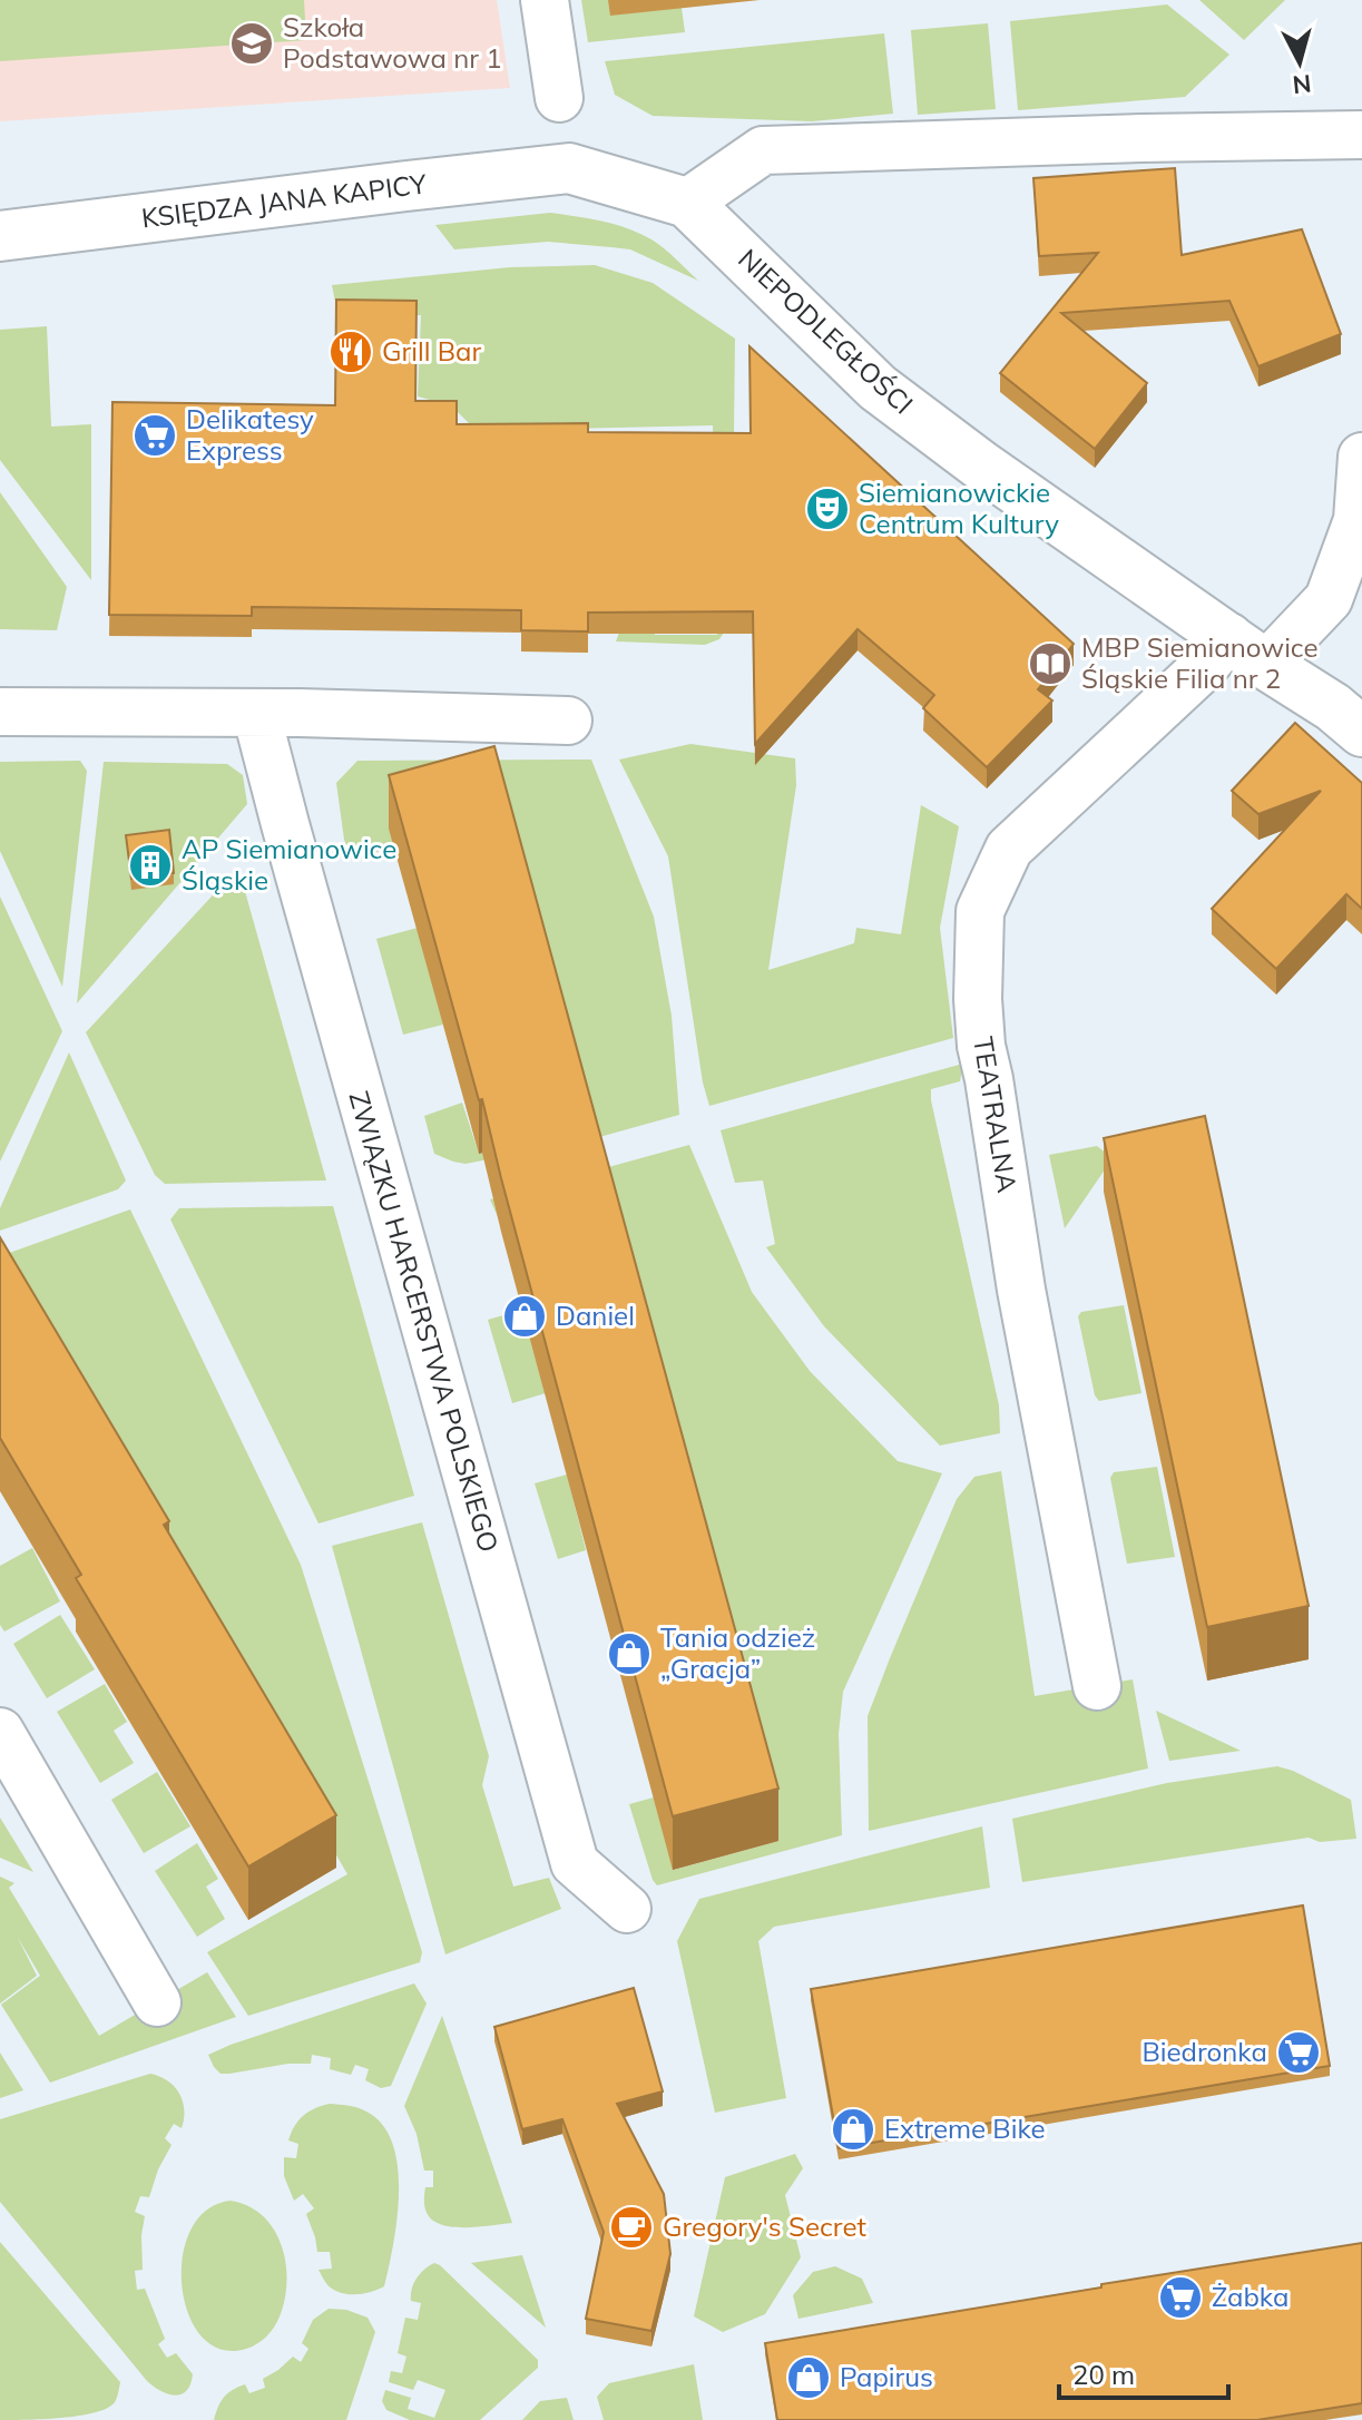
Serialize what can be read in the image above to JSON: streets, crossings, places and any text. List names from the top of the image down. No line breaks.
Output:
{"streets":{"street":["KSIĘDZA JANA KAPICY","NIEPODLEGŁOŚCI","TEATRALNA","ZWIĄZKU HARCERSTWA POLSKIEGO"]},"crossings":[["KSIĘDZA JANA KAPICY","NIEPODLEGŁOŚCI"],["NIEPODLEGŁOŚCI","TEATRALNA"]],"places":{"school or university":["Szkoła Podstawowa nr 1"],"restaurant":["Grill Bar"],"supermarket":["Delikatesy Express","Biedronka","Żabka"],"theatre":["Siemianowickie Centrum Kultury"],"library":["MBP Siemianowice Śląskie Filia nr 2"],"building":["AP Siemianowice Śląskie"],"shop":["Daniel","Tania odzież „Gracja”","Extreme Bike","Papirus"],"cafe":["Gregory's Secret"]},"scale_bar":"20 m","north":"bottom"}
